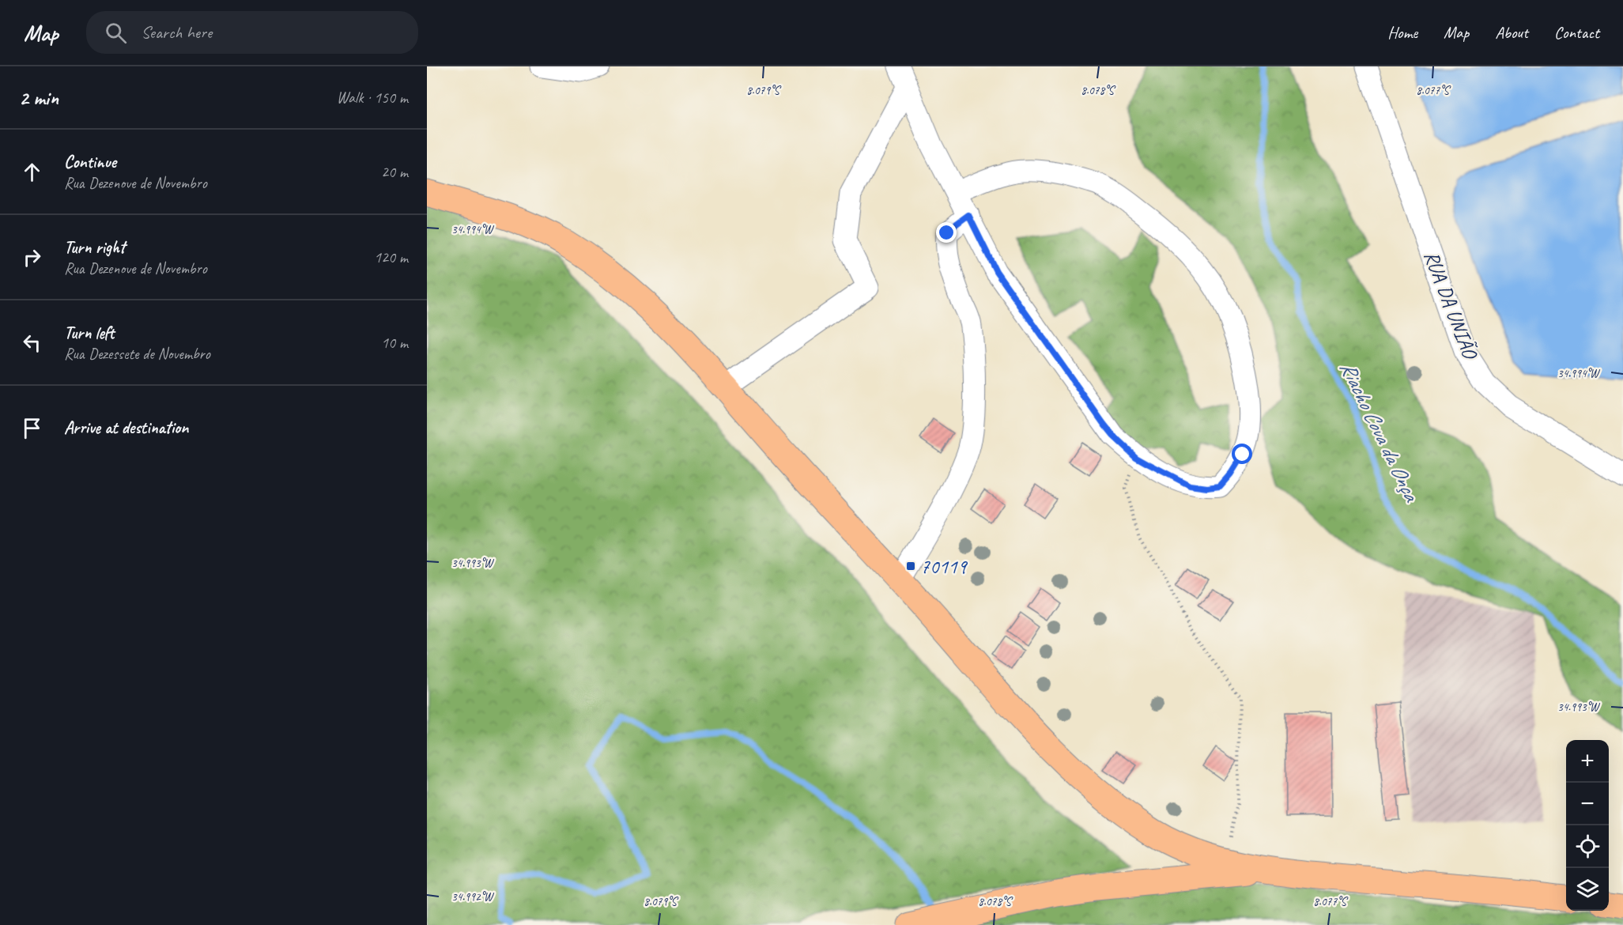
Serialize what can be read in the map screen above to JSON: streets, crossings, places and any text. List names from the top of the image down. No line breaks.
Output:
{"streets":{"street":["RUA DA UNIÃO"]},"water":["Riacho Cova da Onça"],"places":{"transit":["70119"]},"page":{"header":"Map","search":"Search here","nav":["Home","Map","About","Contact"],"heading":["2 min","Walk · 150 m"],"list":[["Continue","Rua Dezenove de Novembro","20 m"],["Turn right","Rua Dezenove de Novembro","120 m"],["Turn left","Rua Dezessete de Novembro","10 m"],"Arrive at destination"],"map_buttons":["+","−"]},"coordinates":["8.079°S","8.078°S","8.077°S","34.994°W","34.993°W","34.992°W"]}
